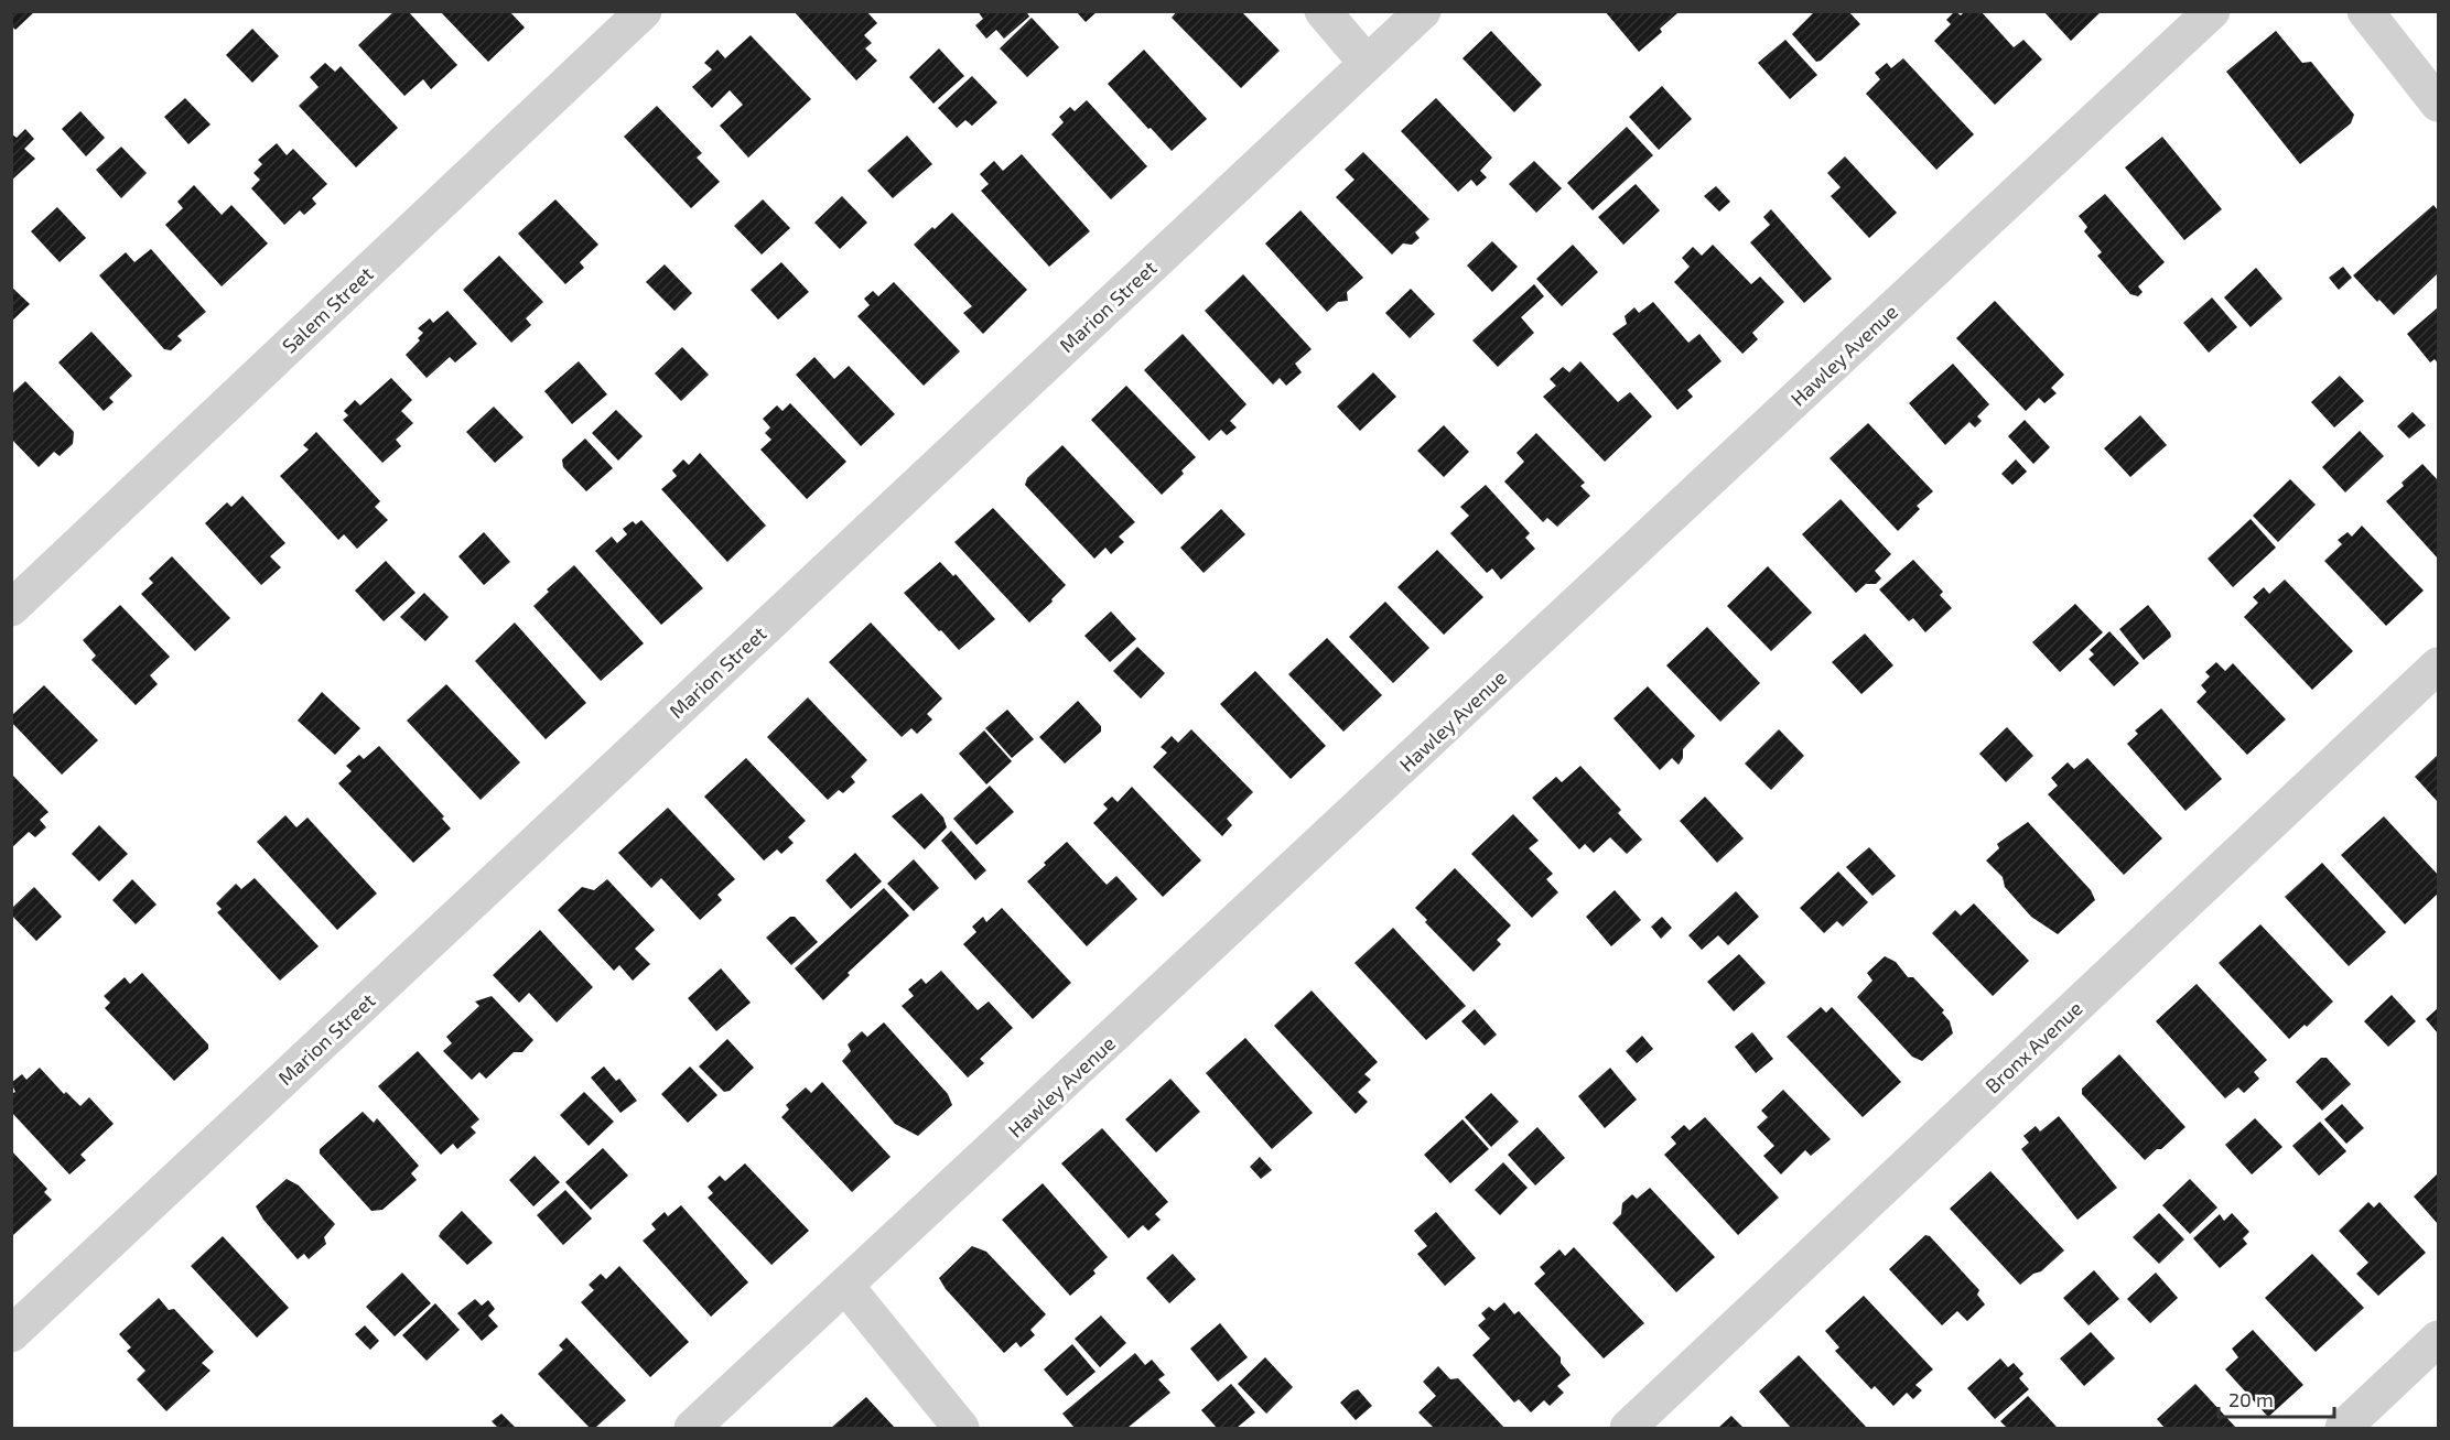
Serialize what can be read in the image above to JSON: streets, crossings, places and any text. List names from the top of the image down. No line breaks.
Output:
{"streets":{"street":["Marion Street","Salem Street","Hawley Avenue","Bronx Avenue"]},"scale_bar":"20 m"}
